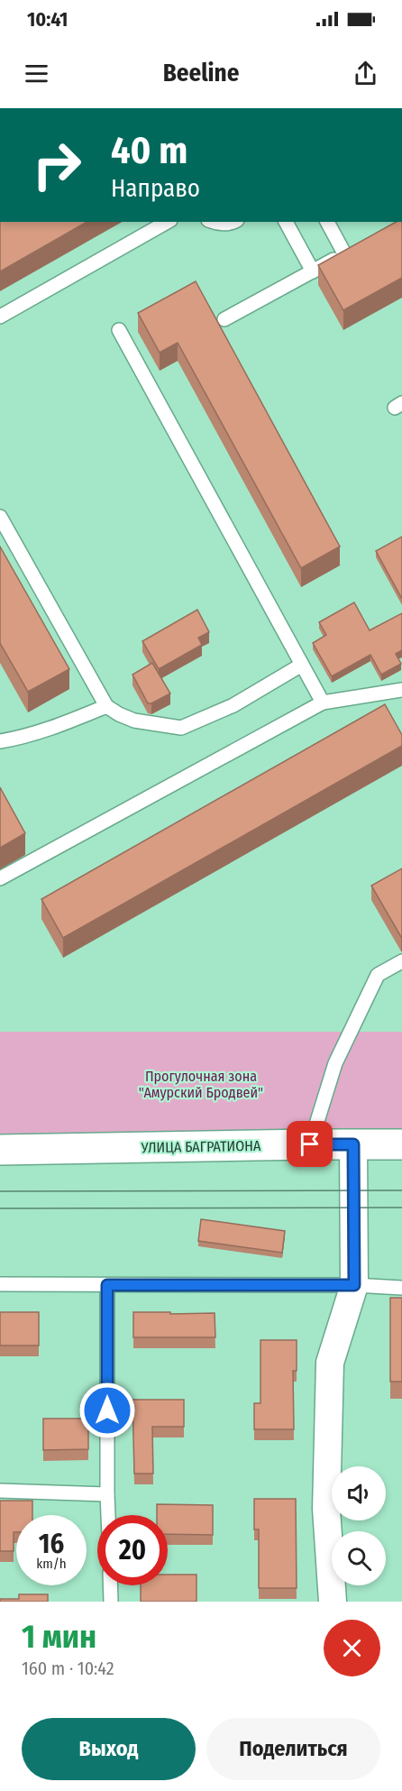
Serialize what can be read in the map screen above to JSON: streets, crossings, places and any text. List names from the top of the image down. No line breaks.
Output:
{"streets":{"street":["УЛИЦА БАГРАТИОНА"]},"parks":["Прогулочная зона \"Амурский Бродвей\""],"page":{"status":"10:41","header":"Beeline","turn":["40 m","Направо"],"speed":"16 km/h","limit":"20","heading":["1 мин","160 m · 10:42"],"buttons":["Выход","Поделиться"]}}
